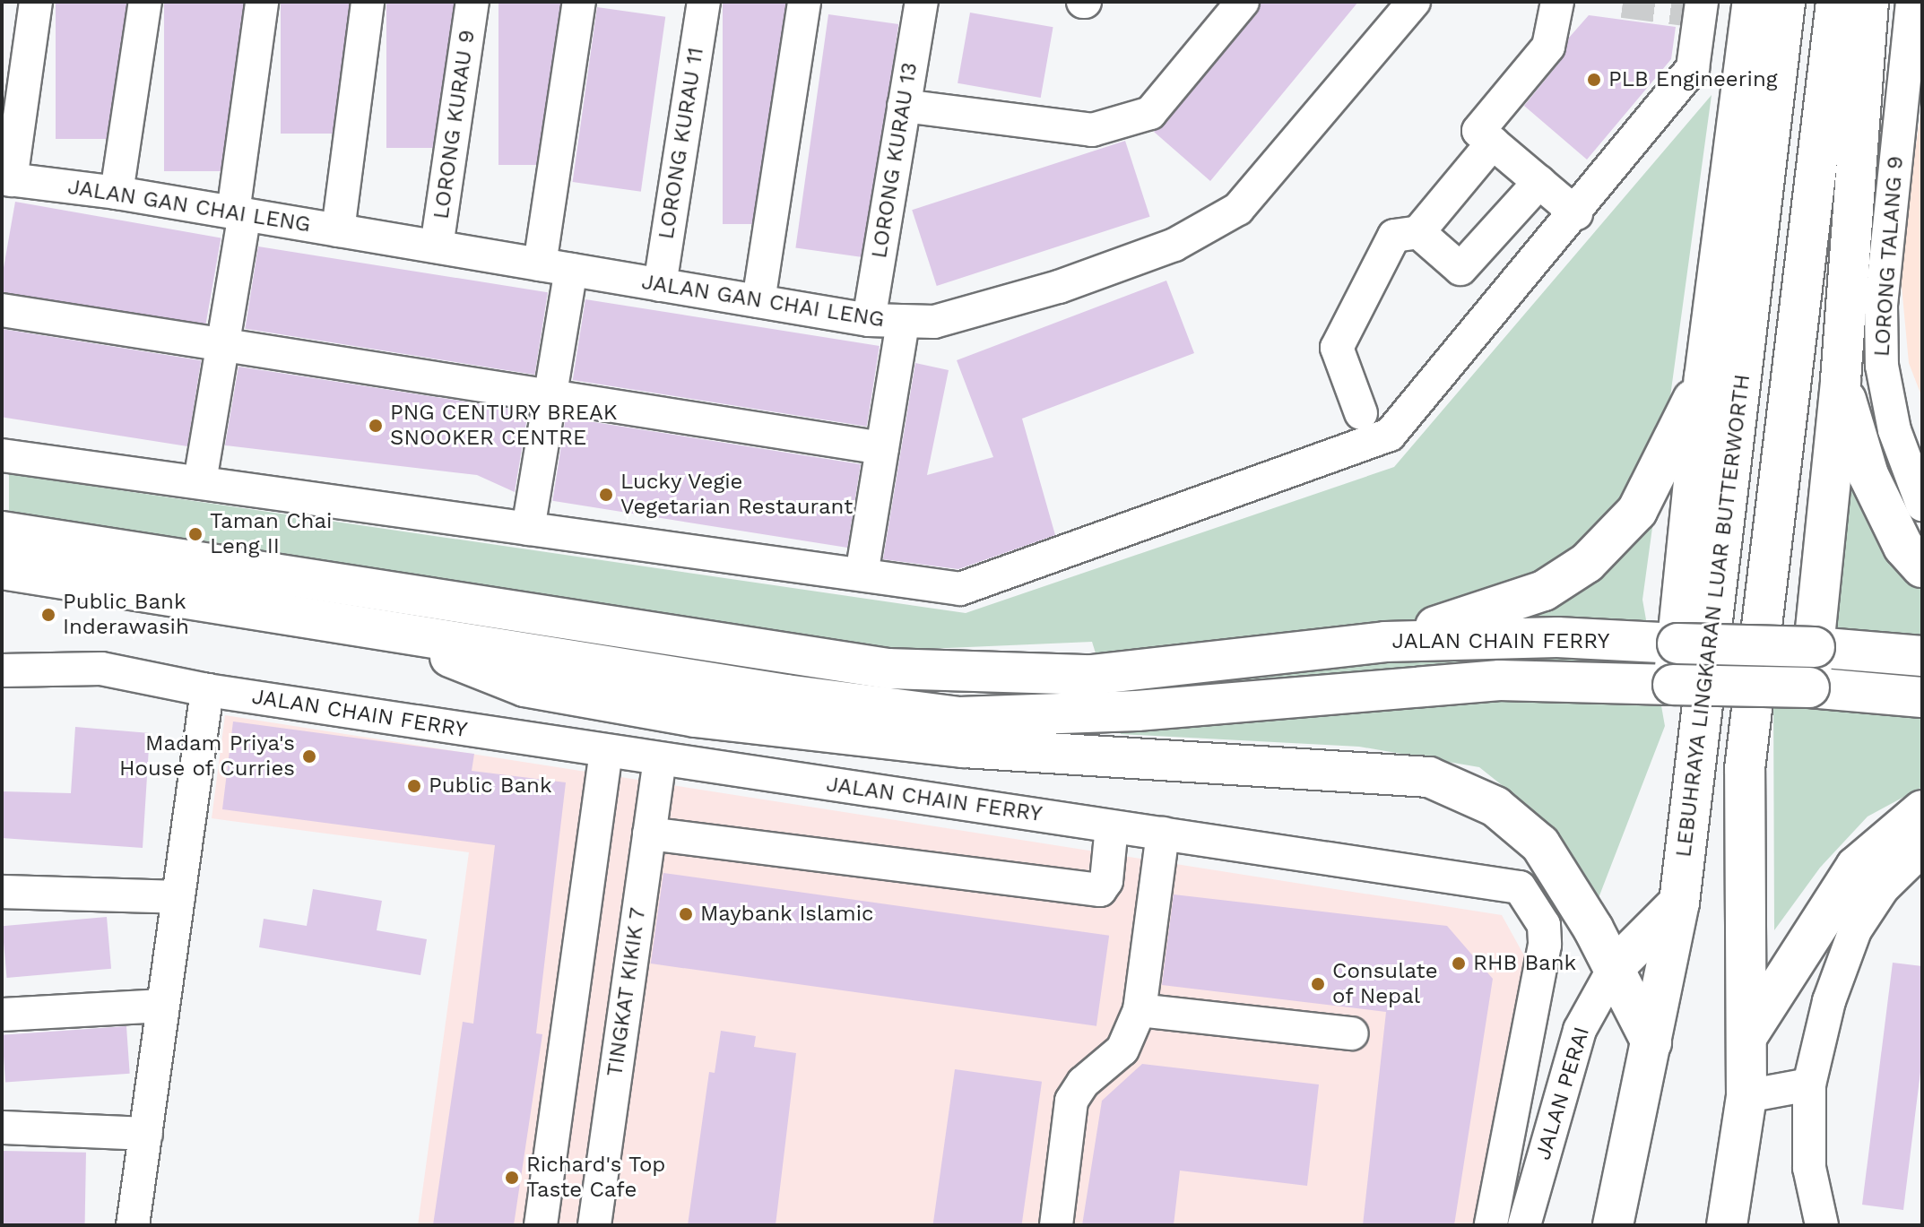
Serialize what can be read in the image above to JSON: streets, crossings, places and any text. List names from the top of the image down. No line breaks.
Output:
{"streets":{"main road":["LEBUHRAYA LINGKARAN LUAR BUTTERWORTH","JALAN CHAIN FERRY"],"street":["LORONG KURAU 9","LORONG KURAU 11","LORONG KURAU 13","JALAN GAN CHAI LENG","LORONG TALANG 9","TINGKAT KIKIK 7","JALAN PERAI"]},"crossings":[["LORONG KURAU 9","JALAN GAN CHAI LENG"],["LORONG KURAU 11","JALAN GAN CHAI LENG"],["LORONG KURAU 13","JALAN GAN CHAI LENG"],["JALAN CHAIN FERRY","TINGKAT KIKIK 7"]],"places":["PLB Engineering","PNG CENTURY BREAK SNOOKER CENTRE","Lucky Vegie Vegetarian Restaurant","Taman Chai Leng II","Public Bank Inderawasih","Madam Priya's House of Curries","Public Bank","Maybank Islamic","RHB Bank","Consulate of Nepal","Richard's Top Taste Cafe"]}
